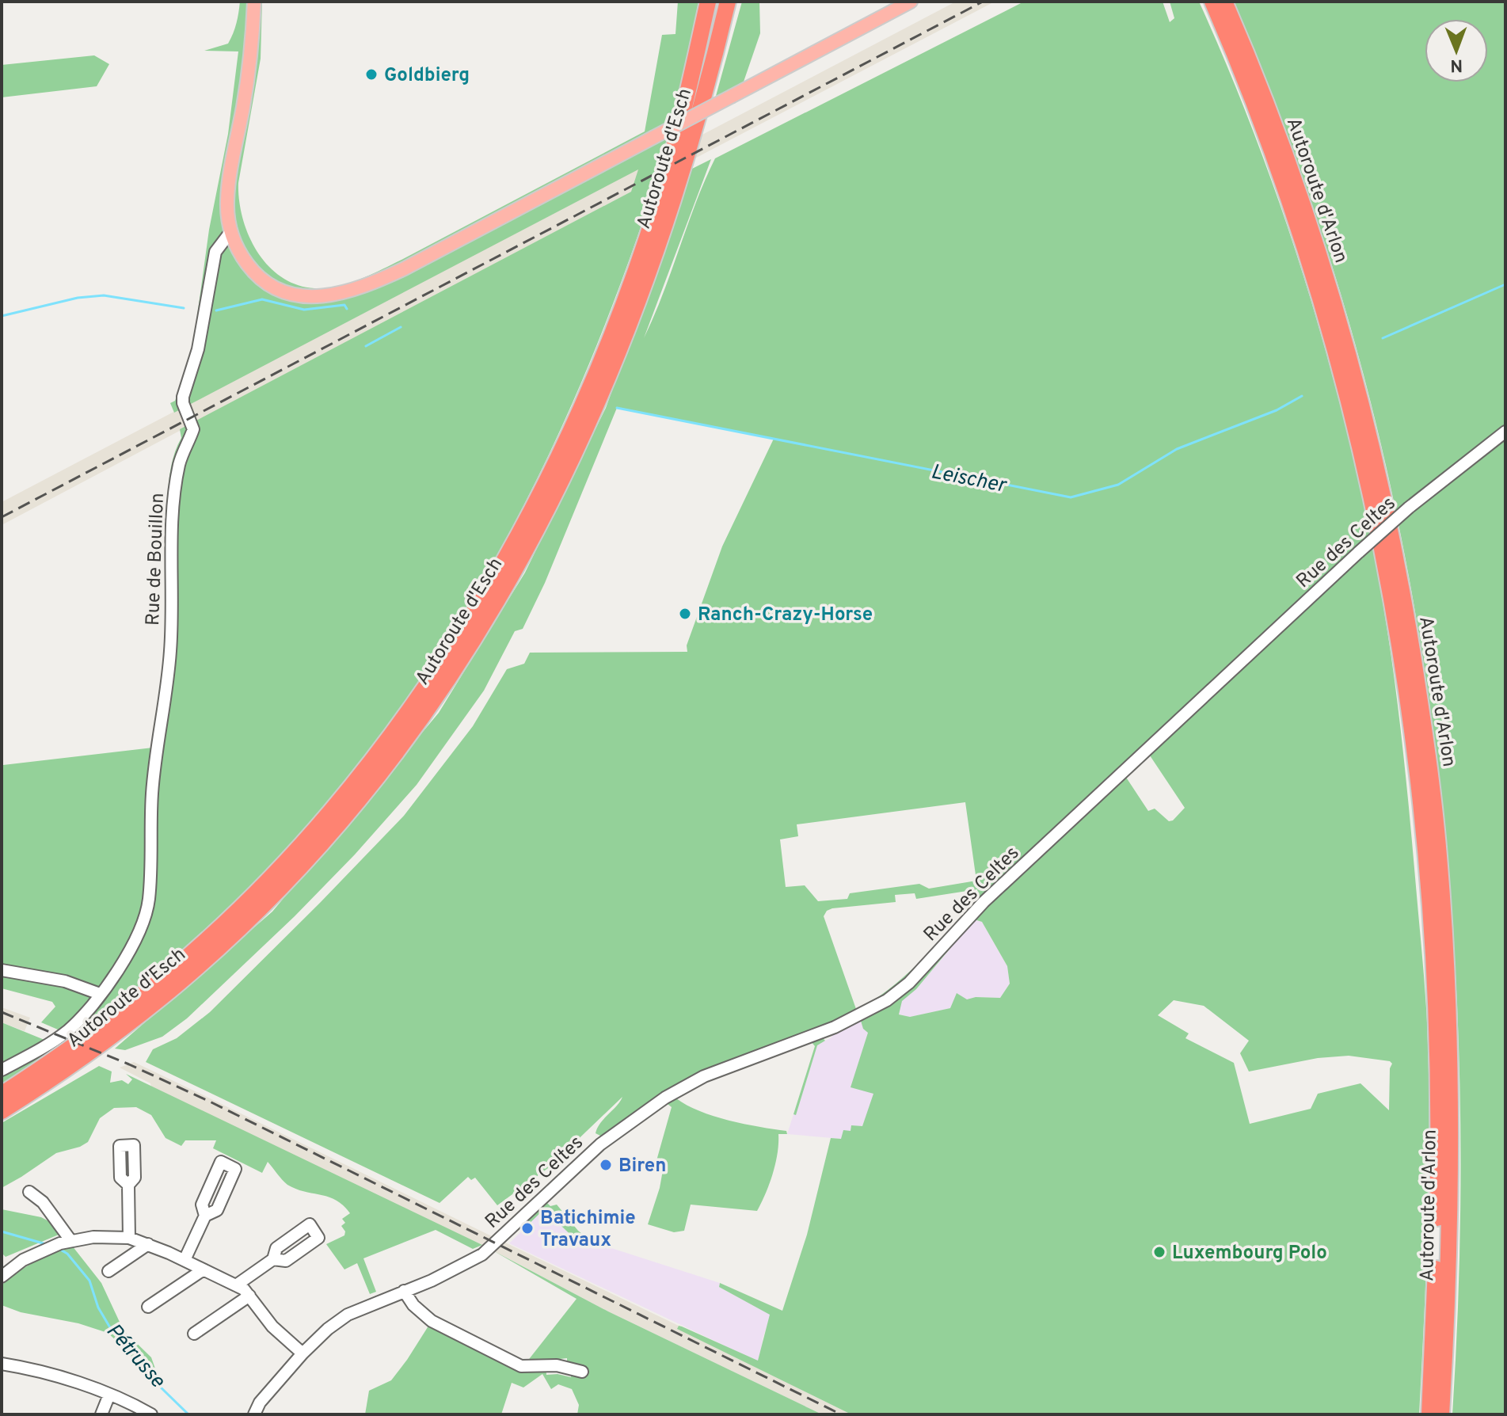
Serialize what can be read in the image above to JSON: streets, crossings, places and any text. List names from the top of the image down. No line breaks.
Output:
{"streets":{"highway":["Autoroute d'Esch","Autoroute d'Arlon"],"street":["Rue des Celtes","Rue de Bouillon"]},"water":["Leischer","Pétrusse"],"places":["Goldbierg","Ranch-Crazy-Horse","Biren","Batichimie Travaux","Luxembourg Polo"],"north":"bottom"}
